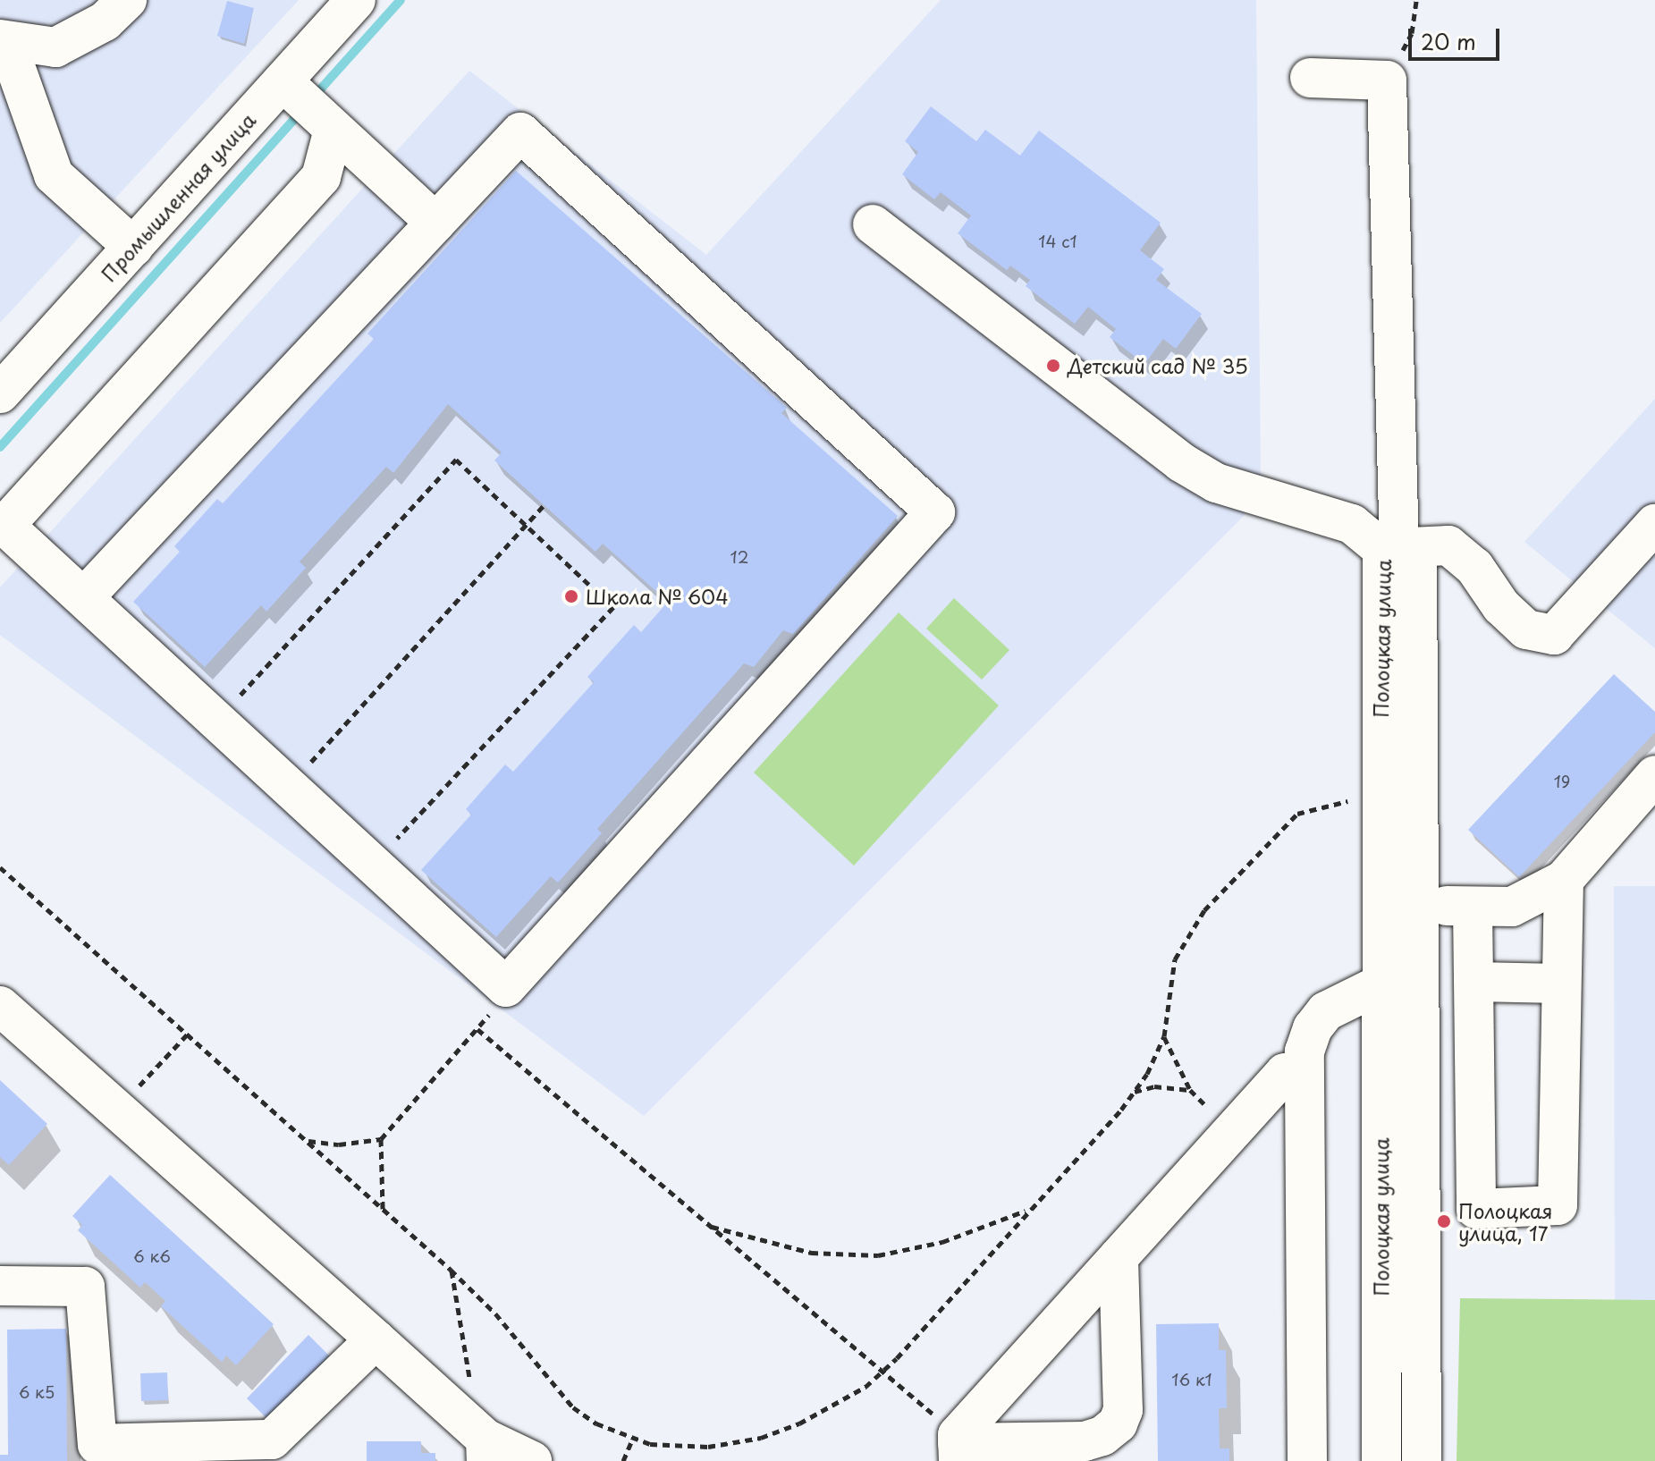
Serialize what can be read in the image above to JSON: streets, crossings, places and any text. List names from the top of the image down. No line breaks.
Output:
{"streets":{"street":["Промышленная улица","Полоцкая улица"]},"places":["Детский сад № 35","Школа № 604","Полоцкая улица, 17"],"house_numbers":["14 с1","12","19","6 к6","16 к1","6 к5"],"scale_bar":"20 m"}
